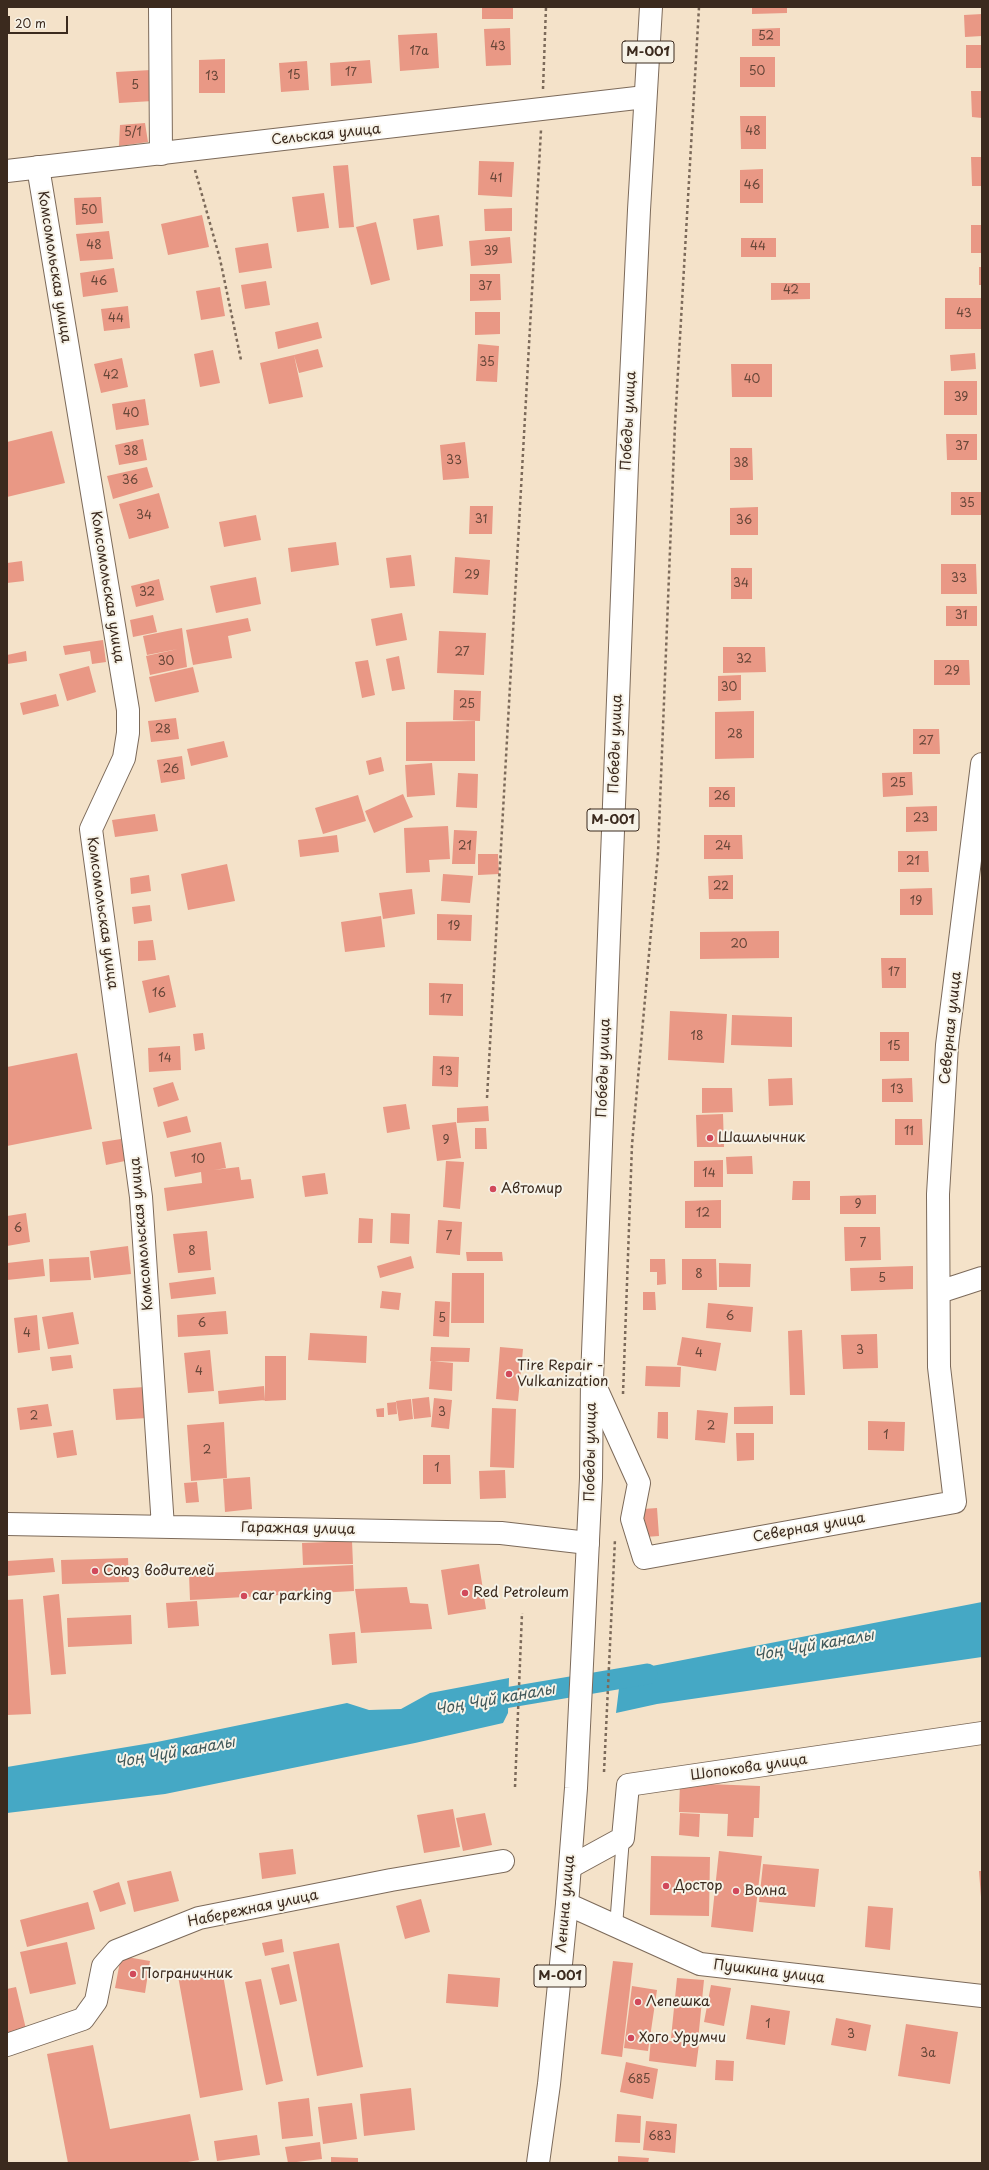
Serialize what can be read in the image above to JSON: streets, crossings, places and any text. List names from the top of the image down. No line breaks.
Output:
{"streets":{"street":["М-001","Сельская улица","Комсомольская улица","Победы улица","Северная улица","Гаражная улица","Шопокова улица","Ленина улица","Набережная улица","Пушкина улица"]},"crossings":[["Сельская улица","Комсомольская улица"],["Сельская улица","Победы улица"],["Комсомольская улица","Гаражная улица"],["Победы улица","Северная улица"],["Победы улица","Гаражная улица"],["Победы улица","Ленина улица"],["Ленина улица","Пушкина улица"]],"water":["Чоң Чүй каналы"],"places":["Шашлычник","Автомир","Tire Repair - Vulkanization","Союз водителей","Red Petroleum","car parking","Достор","Волна","Пограничник","Лепешка","Хого Урумчи"],"house_numbers":["52","43","17а","50","17","15","13","5","48","5/1","41","46","50","48","44","39","46","37","42","43","44","35","42","40","39","40","37","38","33","38","36","35","34","31","36","29","33","34","32","31","27","32","30","29","30","25","28","28","27","26","25","26","23","21","24","21","22","19","19","20","17","16","17","18","15","14","13","13","11","9","10","14","9","12","6","7","7","8","8","5","6","5","6","4","3","4","4","3","2","2","1","2","1","1","3","3а","685","683"],"scale_bar":"20 m"}
